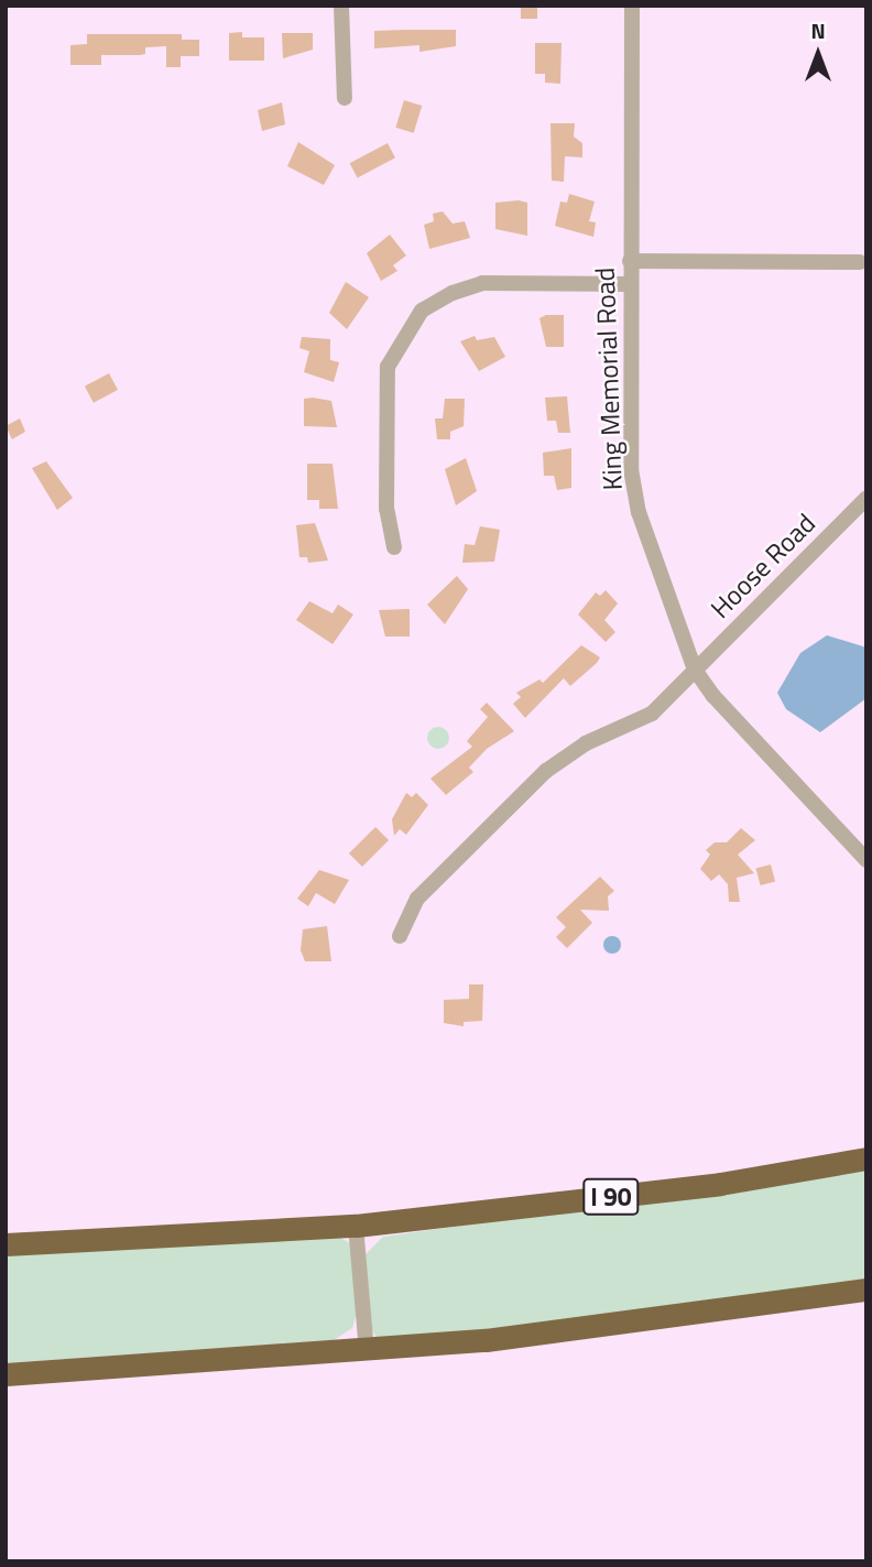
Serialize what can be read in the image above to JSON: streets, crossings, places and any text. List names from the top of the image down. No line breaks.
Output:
{"streets":{"highway":["I 90"],"street":["King Memorial Road","Hoose Road"]},"crossings":[["King Memorial Road","Hoose Road"]],"north":"top"}
